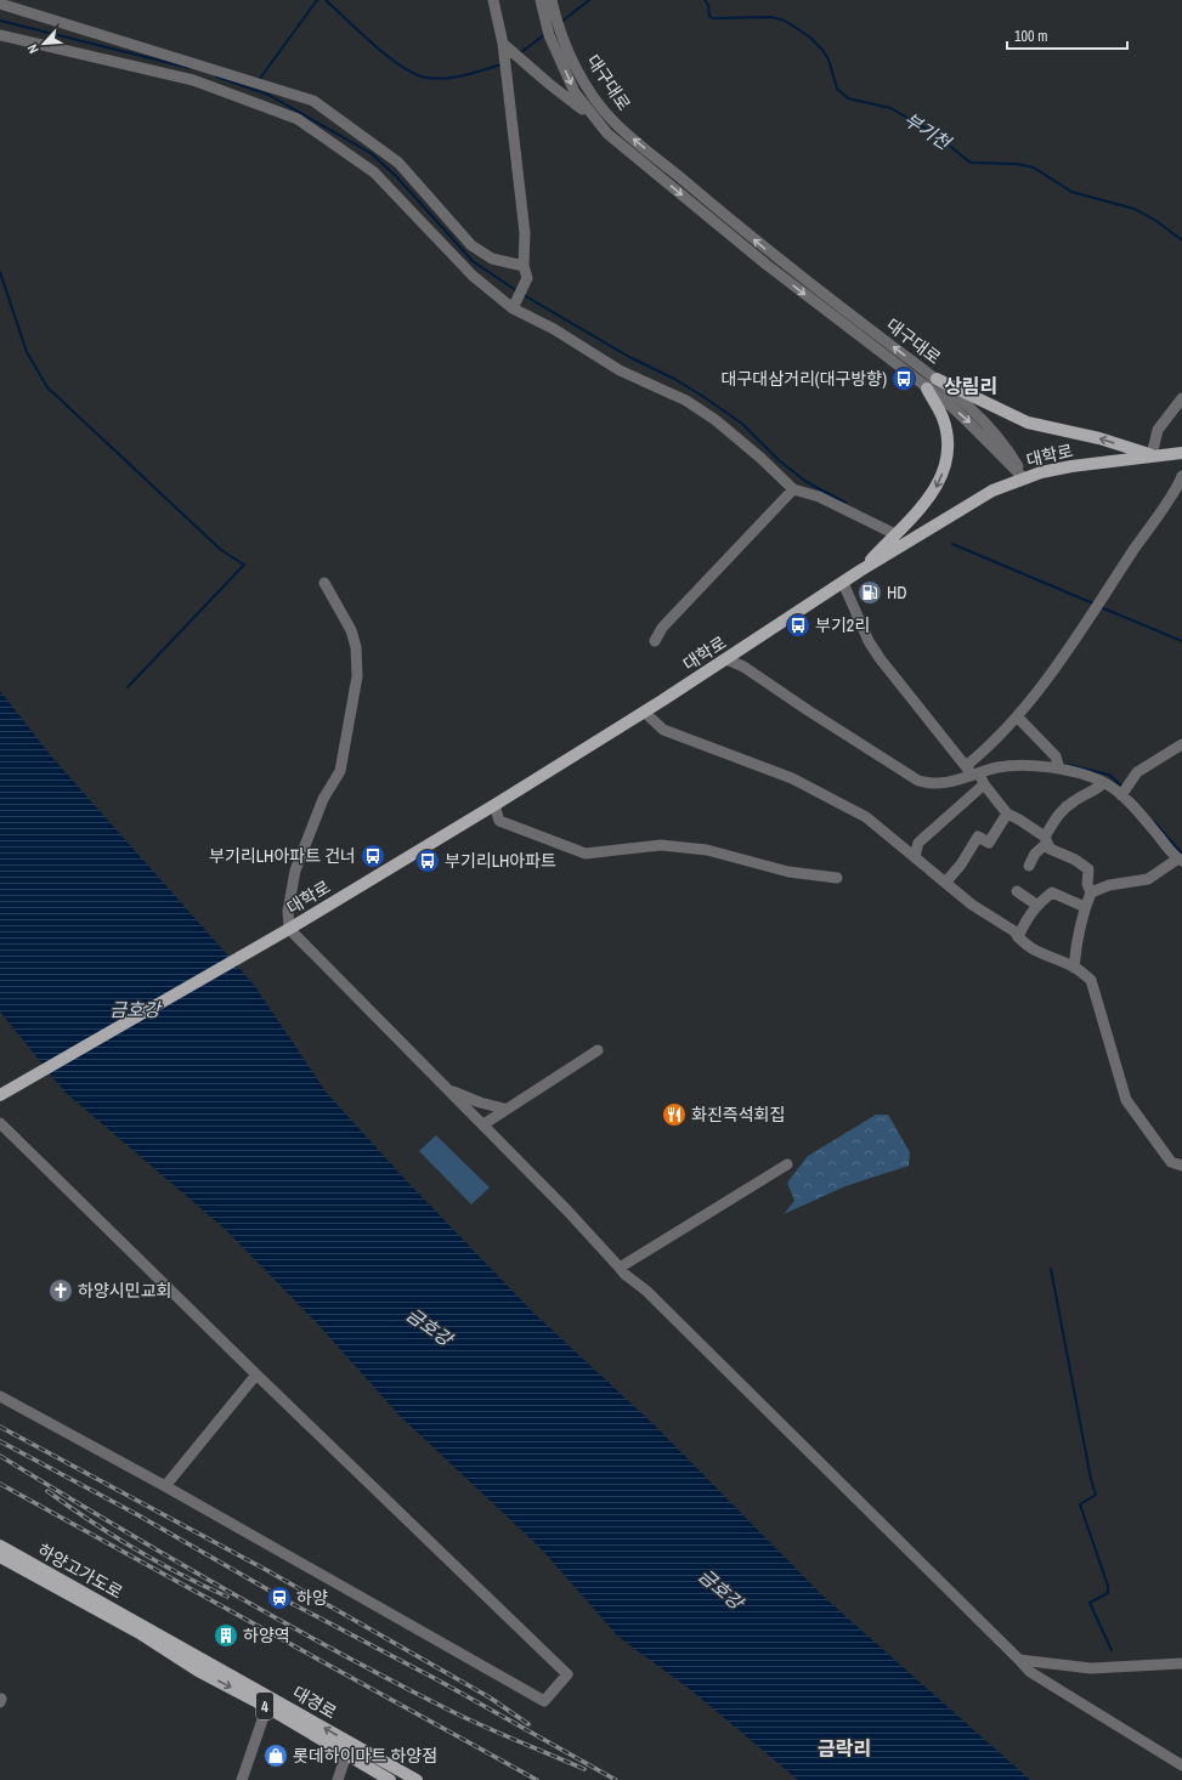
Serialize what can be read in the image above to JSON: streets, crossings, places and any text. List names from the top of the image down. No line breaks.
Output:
{"streets":{"main road":["대학로","하양고가도로","대경로","4"],"street":["대구대로"]},"crossings":[["대구대로","대학로"],["하양고가도로","대경로"]],"districts":["상림리","금락리"],"water":["부기천","금호강"],"places":{"bus stop":["대구대삼거리(대구방향)","부기2리","부기리LH아파트 건너","부기리LH아파트"],"fuel station":["HD"],"restaurant":["화진즉석회집"],"church":["하양시민교회"],"station":["하양"],"building":["하양역"],"shop":["롯데하이마트 하양점"]},"scale_bar":"100 m","north":"bottom left"}
